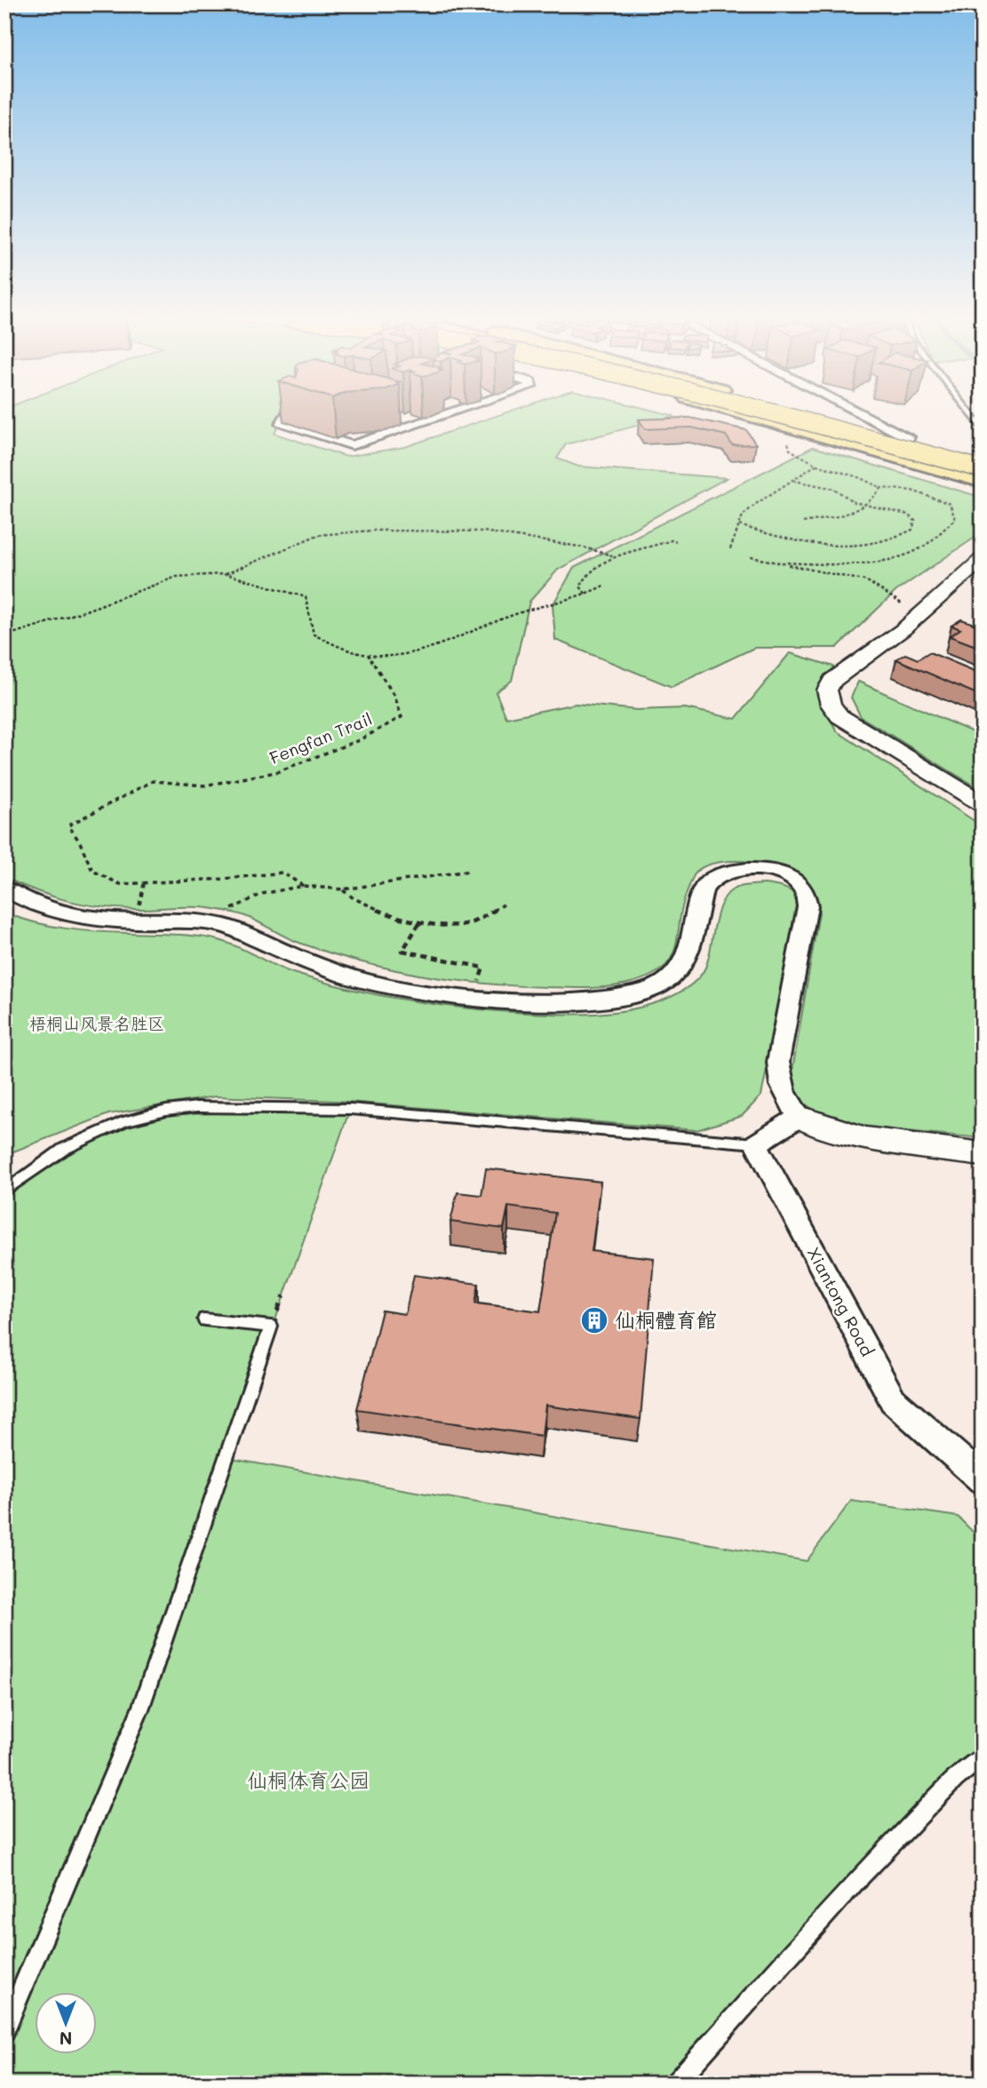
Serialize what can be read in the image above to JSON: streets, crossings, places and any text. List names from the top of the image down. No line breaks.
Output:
{"streets":{"street":["Xiantong Road"],"path":["Fengfan Trail"]},"parks":["梧桐山风景名胜区","仙桐体育公园"],"places":{"building":["仙桐體育館"]},"north":"bottom"}
